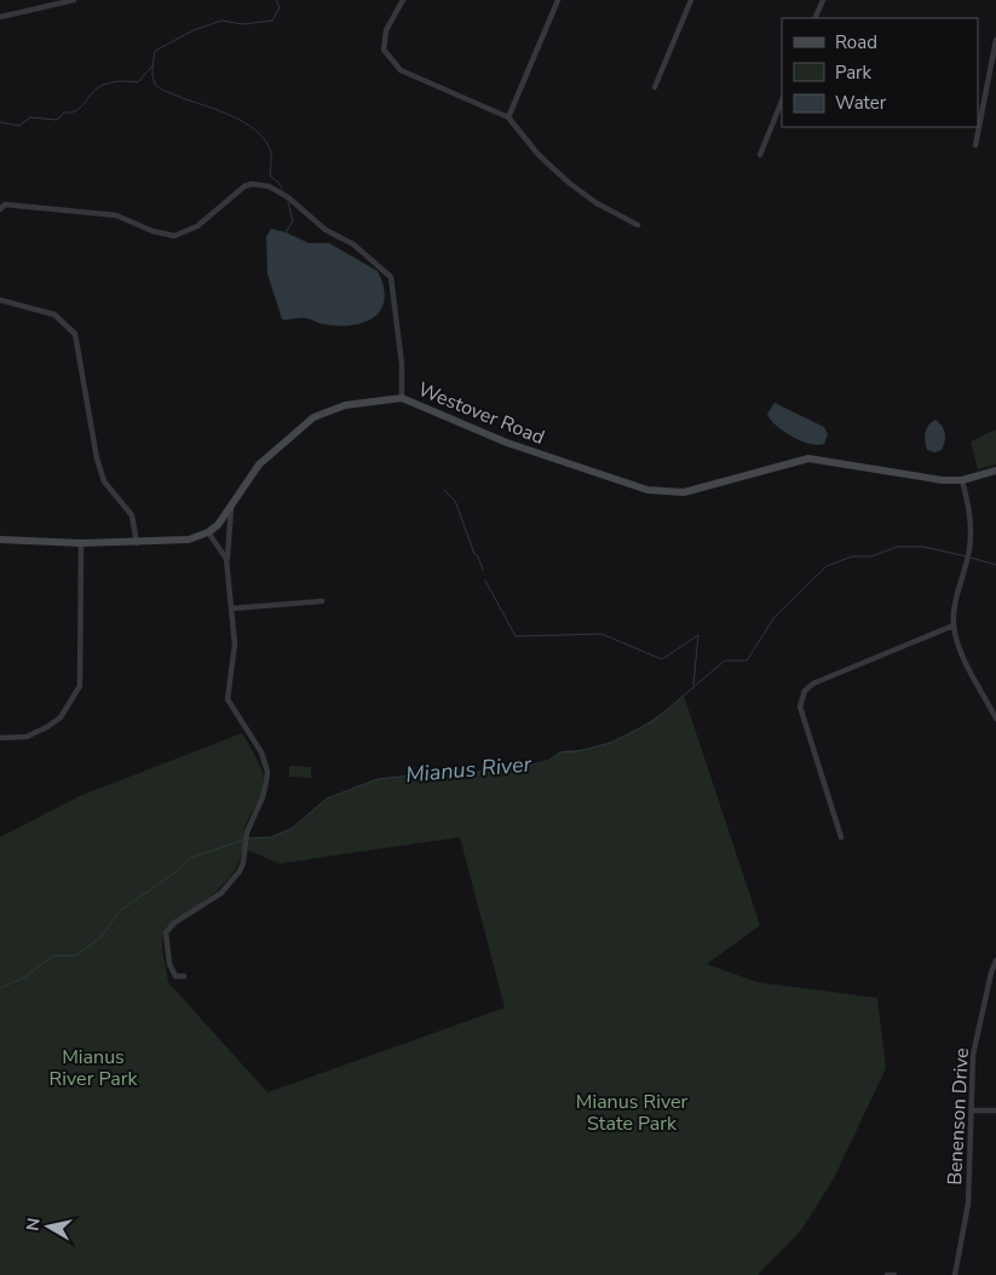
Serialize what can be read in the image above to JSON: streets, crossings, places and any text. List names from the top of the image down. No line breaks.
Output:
{"streets":{"street":["Westover Road","Benenson Drive"]},"water":["Mianus River"],"parks":["Mianus River Park","Mianus River State Park"],"legend":["Road","Park","Water"],"north":"left"}
